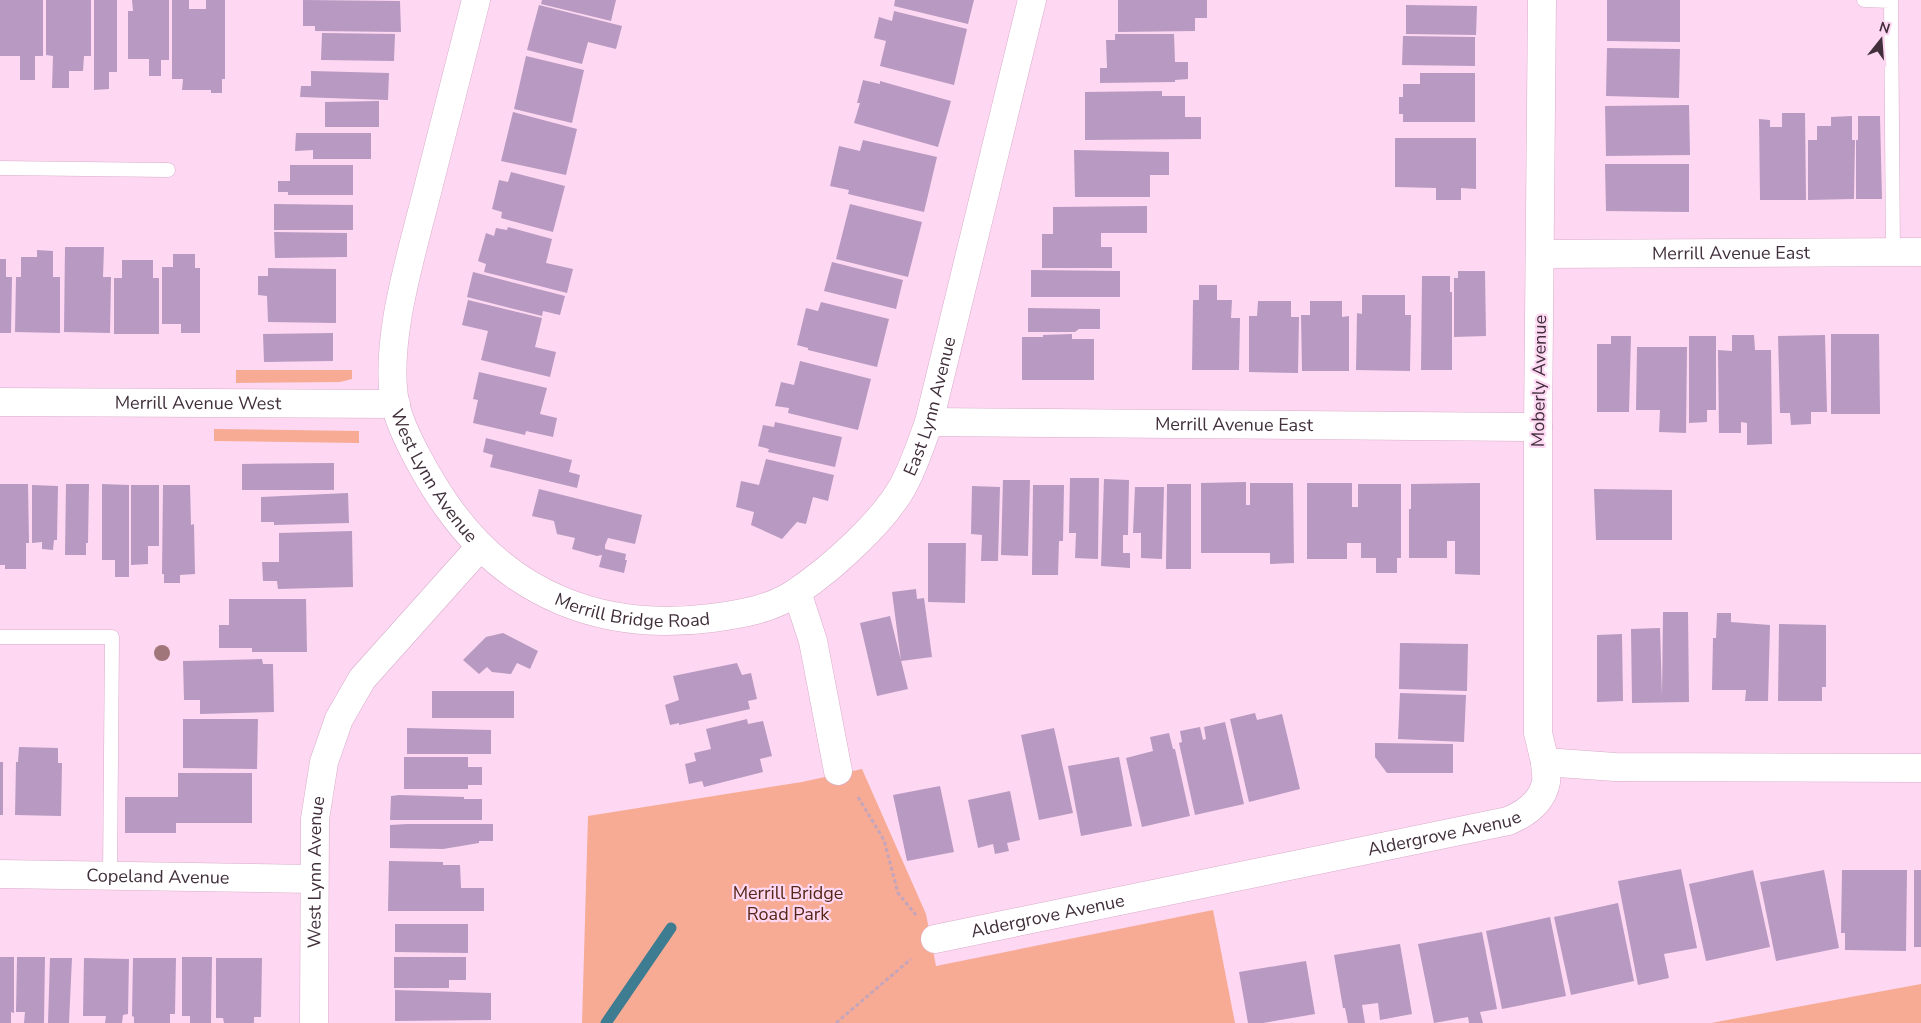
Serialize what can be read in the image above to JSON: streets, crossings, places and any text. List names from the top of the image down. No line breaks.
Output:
{"streets":{"street":["Merrill Avenue East","Moberly Avenue","Merrill Avenue West","East Lynn Avenue","West Lynn Avenue","Merrill Bridge Road","Aldergrove Avenue","Copeland Avenue"]},"crossings":[["Merrill Avenue East","Moberly Avenue"],["Merrill Avenue East","East Lynn Avenue"],["Moberly Avenue","Aldergrove Avenue"],["Merrill Avenue West","West Lynn Avenue"],["East Lynn Avenue","Merrill Bridge Road"],["West Lynn Avenue","Merrill Bridge Road"],["West Lynn Avenue","Copeland Avenue"]],"parks":["Merrill Bridge Road Park"],"north":"top"}
